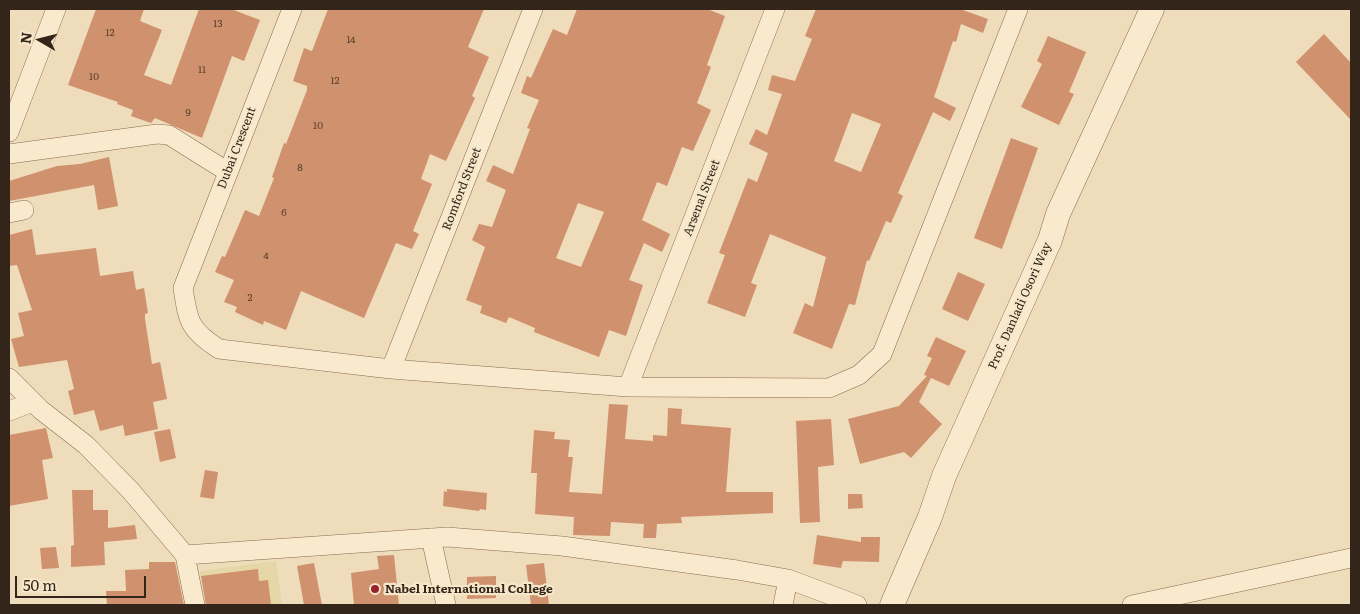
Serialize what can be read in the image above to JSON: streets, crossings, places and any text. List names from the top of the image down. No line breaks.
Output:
{"streets":{"street":["Dubai Crescent","Romford Street","Arsenal Street","Prof. Danladi Osori Way"]},"crossings":[["Dubai Crescent","Romford Street"]],"places":["Nabel International College"],"house_numbers":["13","12","14","11","10","12","9","10","8","6","4","2"],"scale_bar":"50 m","north":"left"}
